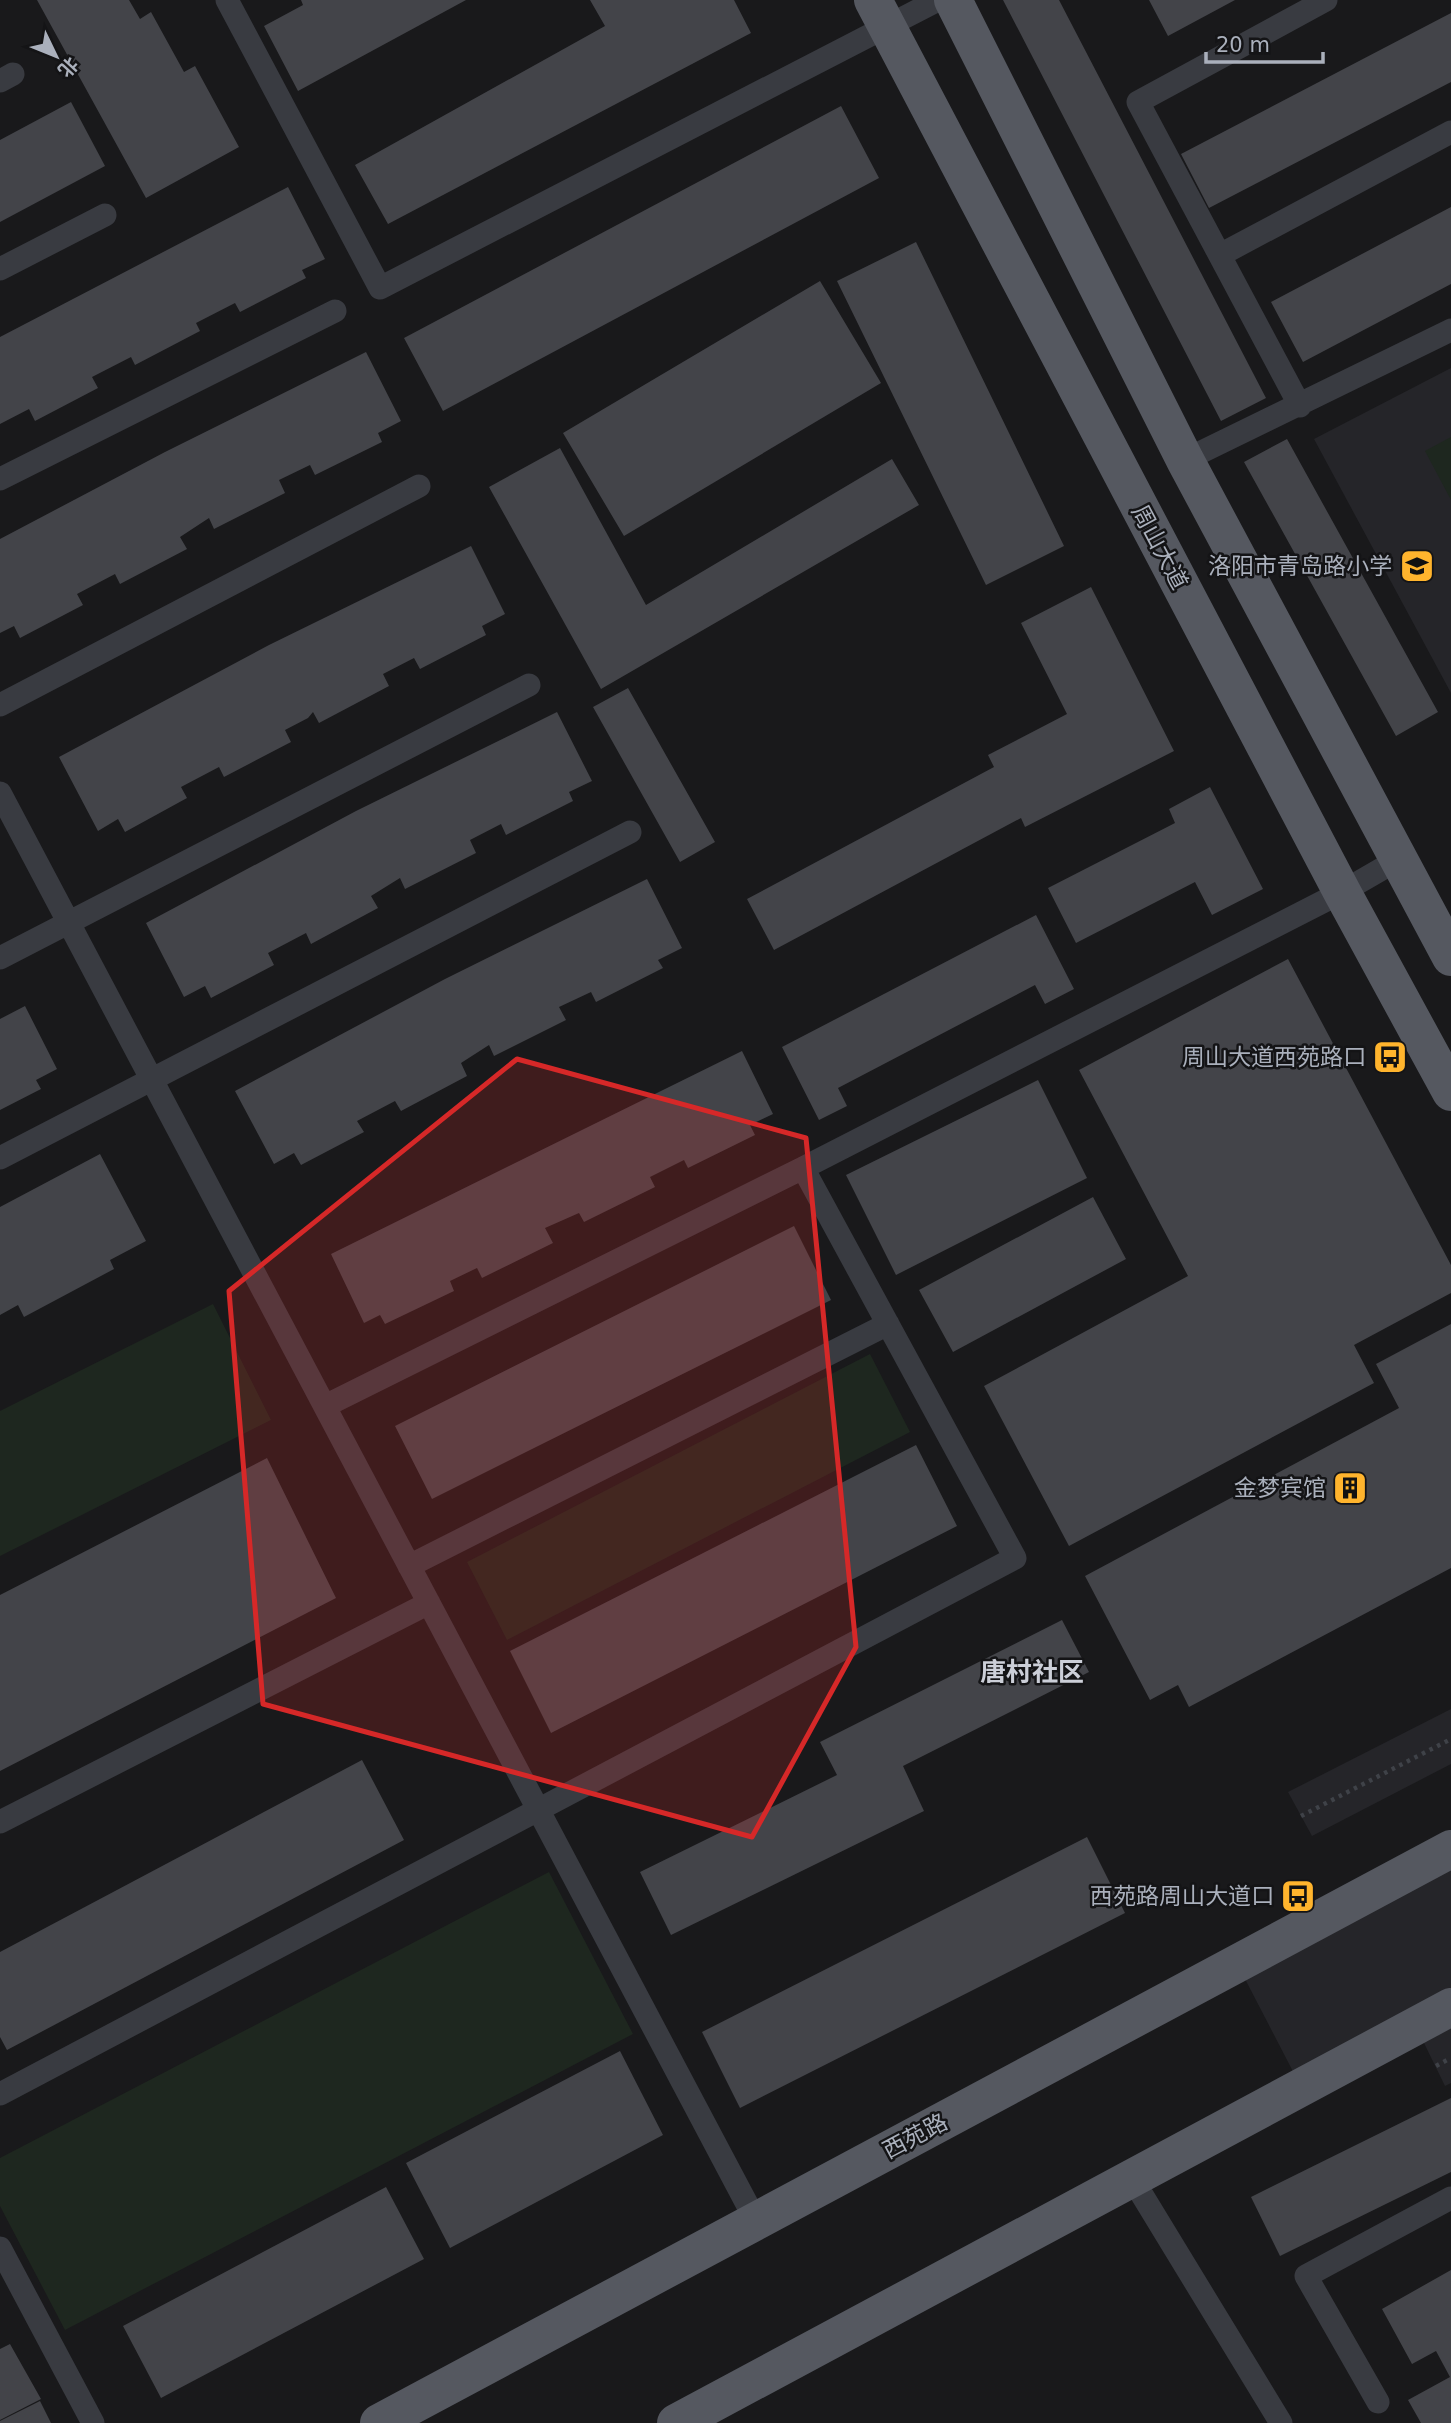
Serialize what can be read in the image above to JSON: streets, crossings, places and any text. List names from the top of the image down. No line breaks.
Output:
{"streets":{"main road":["周山大道","西苑路"]},"districts":["唐村社区"],"places":{"school or university":["洛阳市青岛路小学"],"bus stop":["周山大道西苑路口","西苑路周山大道口"],"building":["金梦宾馆"]},"scale_bar":"20 m","north":"bottom right"}
